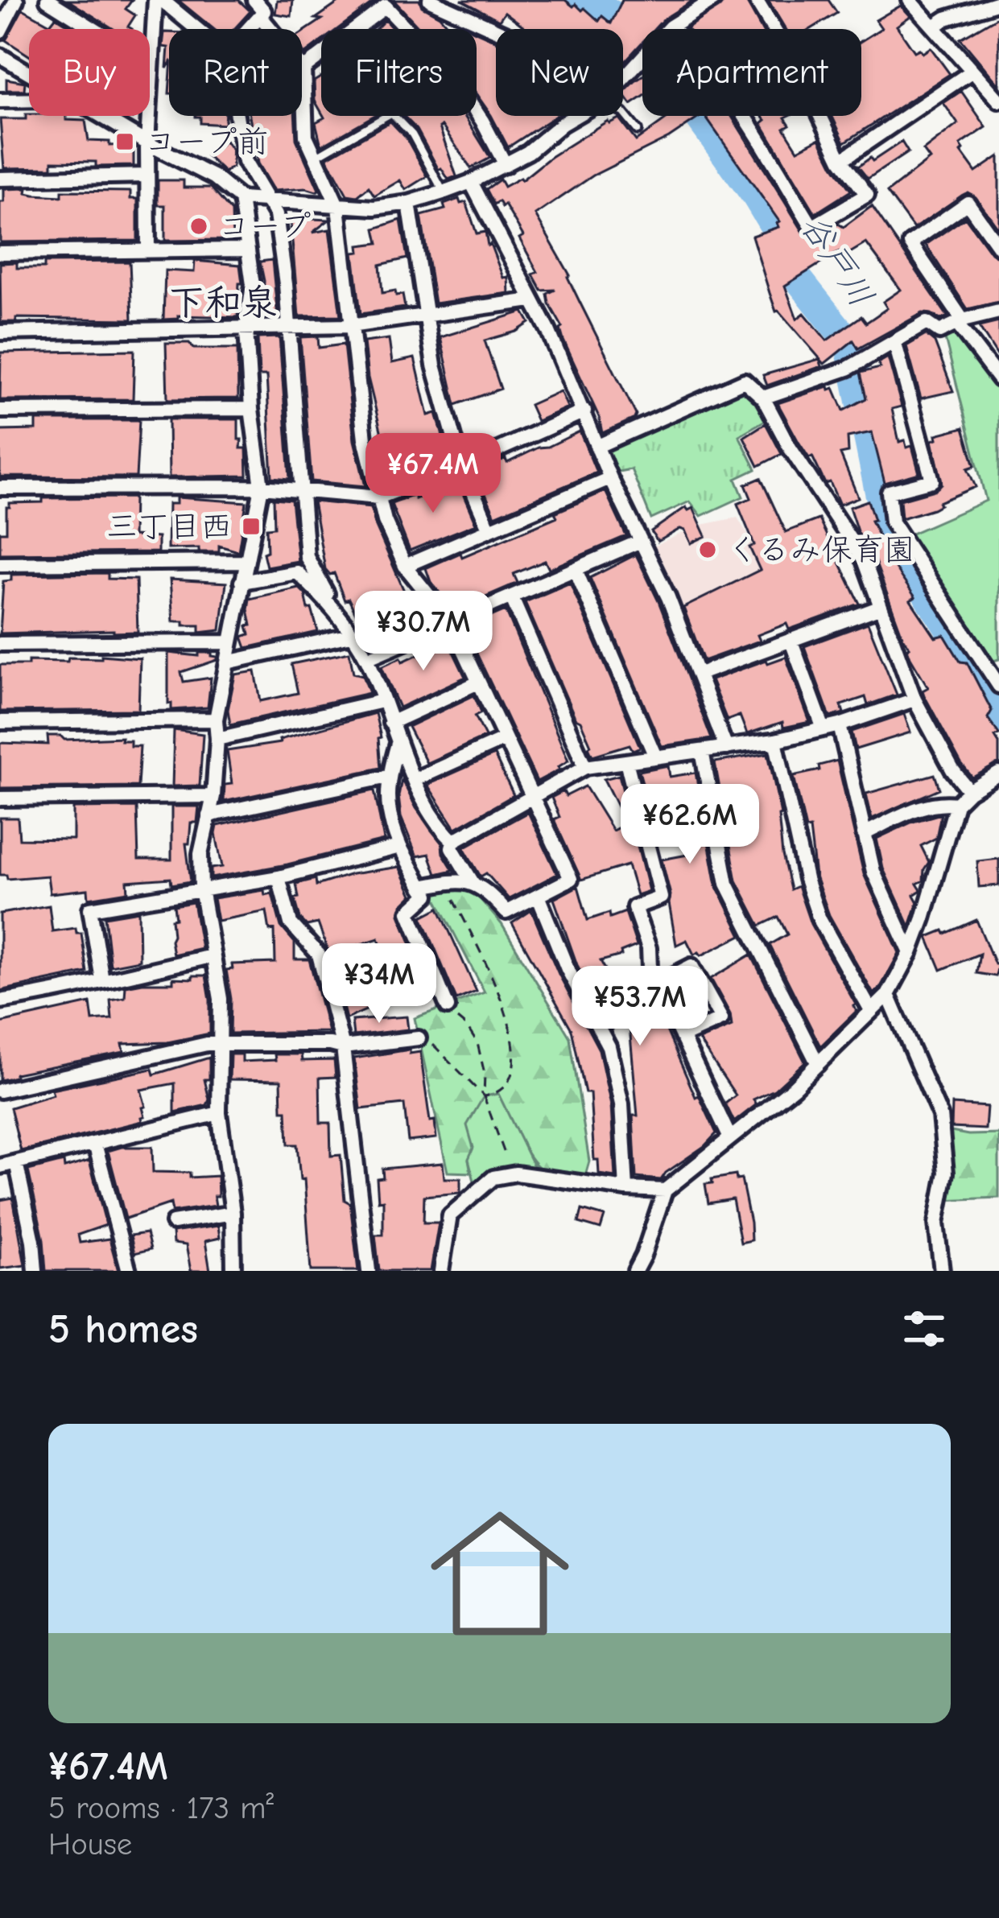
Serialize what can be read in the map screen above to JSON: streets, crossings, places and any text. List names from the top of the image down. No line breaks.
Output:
{"districts":["下和泉"],"water":["谷戸川"],"places":{"transit":["コープ前","三丁目西"],"other":["コープ","くるみ保育園"]},"page":{"chip":["Buy","Rent","Filters","New","Apartment"],"price":["¥67.4M","¥30.7M","¥62.6M","¥34M","¥53.7M"],"heading":"5 homes","list":[{"name":"¥67.4M","note":"5 rooms · 173 m² · House"}]}}
